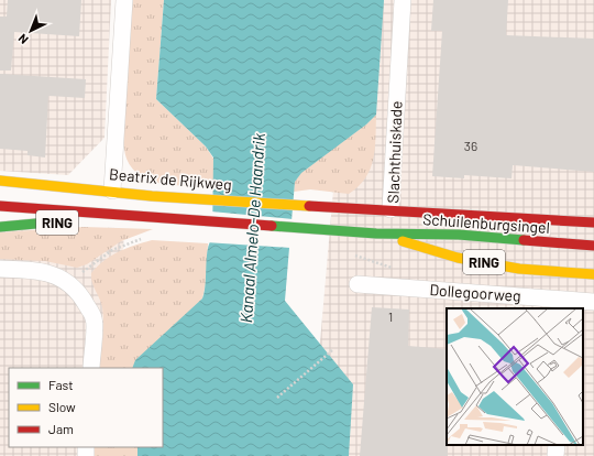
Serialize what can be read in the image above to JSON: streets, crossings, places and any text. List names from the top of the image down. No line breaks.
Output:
{"streets":{"main road":["Slachthuiskade","Beatrix de Rijkweg","RING","Schuilenburgsingel"],"street":["Dollegoorweg"]},"crossings":[["Slachthuiskade","Beatrix de Rijkweg"]],"water":["Kanaal Almelo-De Haandrik"],"house_numbers":["36","1"],"legend":["Fast","Slow","Jam"],"north":"bottom left"}
